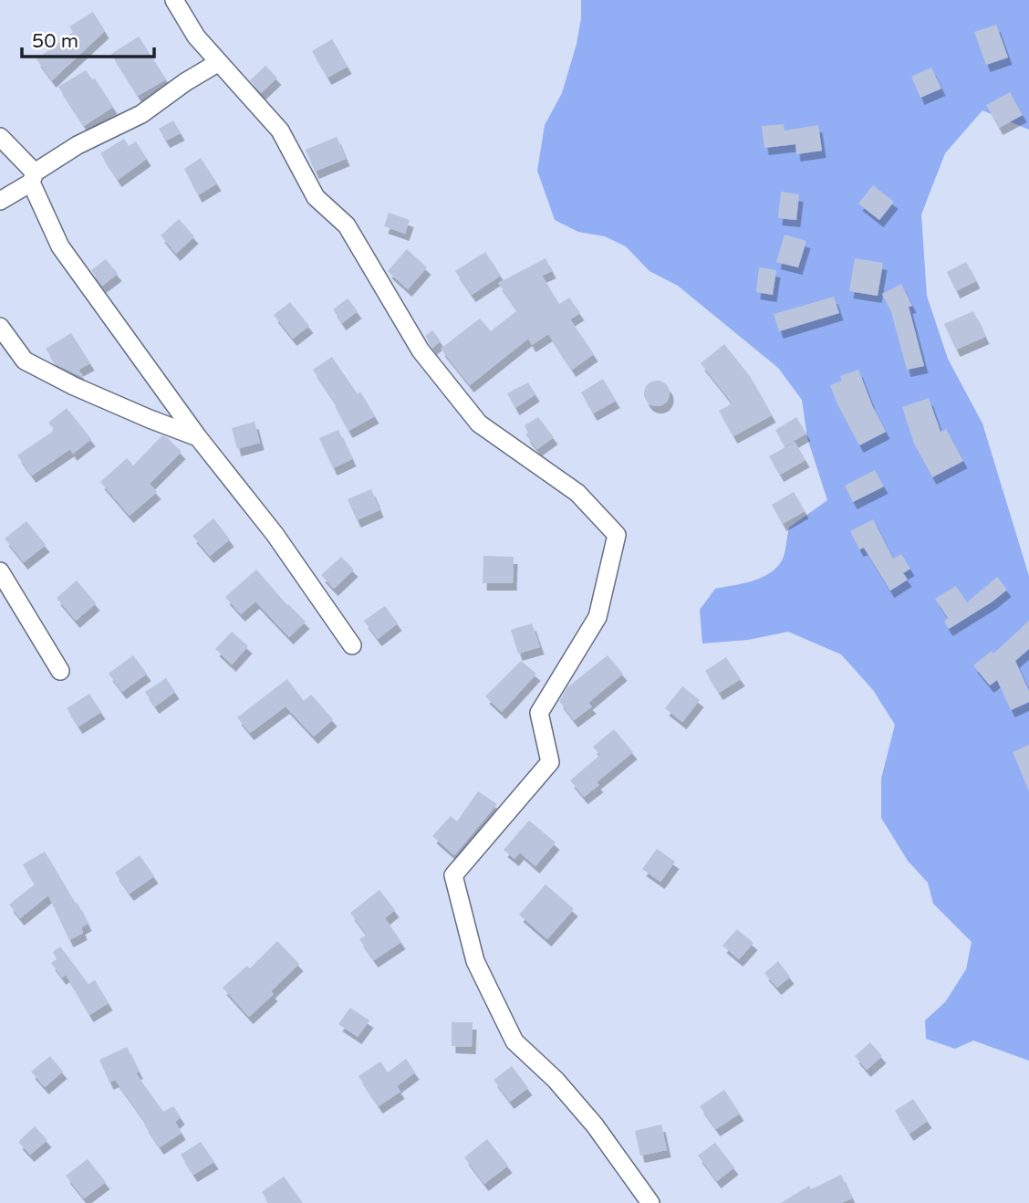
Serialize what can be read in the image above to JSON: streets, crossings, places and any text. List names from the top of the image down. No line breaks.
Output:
{"scale_bar":"50 m"}
